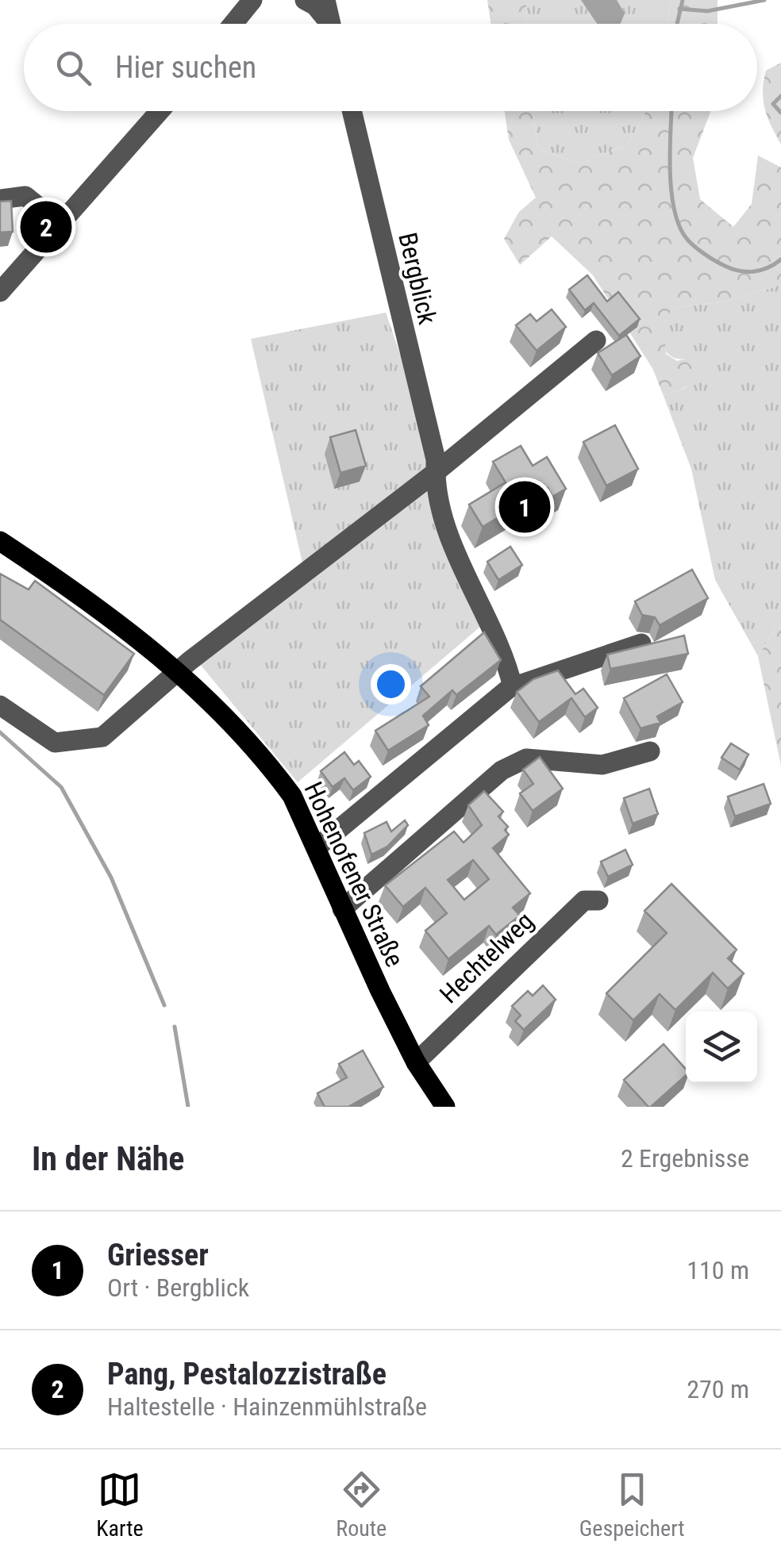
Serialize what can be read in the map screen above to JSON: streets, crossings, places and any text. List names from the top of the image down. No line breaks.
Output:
{"streets":{"main road":["Hohenofener Straße"],"street":["Bergblick","Hechtelweg"]},"crossings":[["Hohenofener Straße","Hechtelweg"]],"page":{"search":"Hier suchen","pins":["2","1"],"heading":["In der Nähe","2 Ergebnisse"],"list":[{"mark":"1","name":"Griesser","note":"Ort · Bergblick","value":"110 m"},{"mark":"2","name":"Pang, Pestalozzistraße","note":"Haltestelle · Hainzenmühlstraße","value":"270 m"}],"nav":["Karte","Route","Gespeichert"]}}
